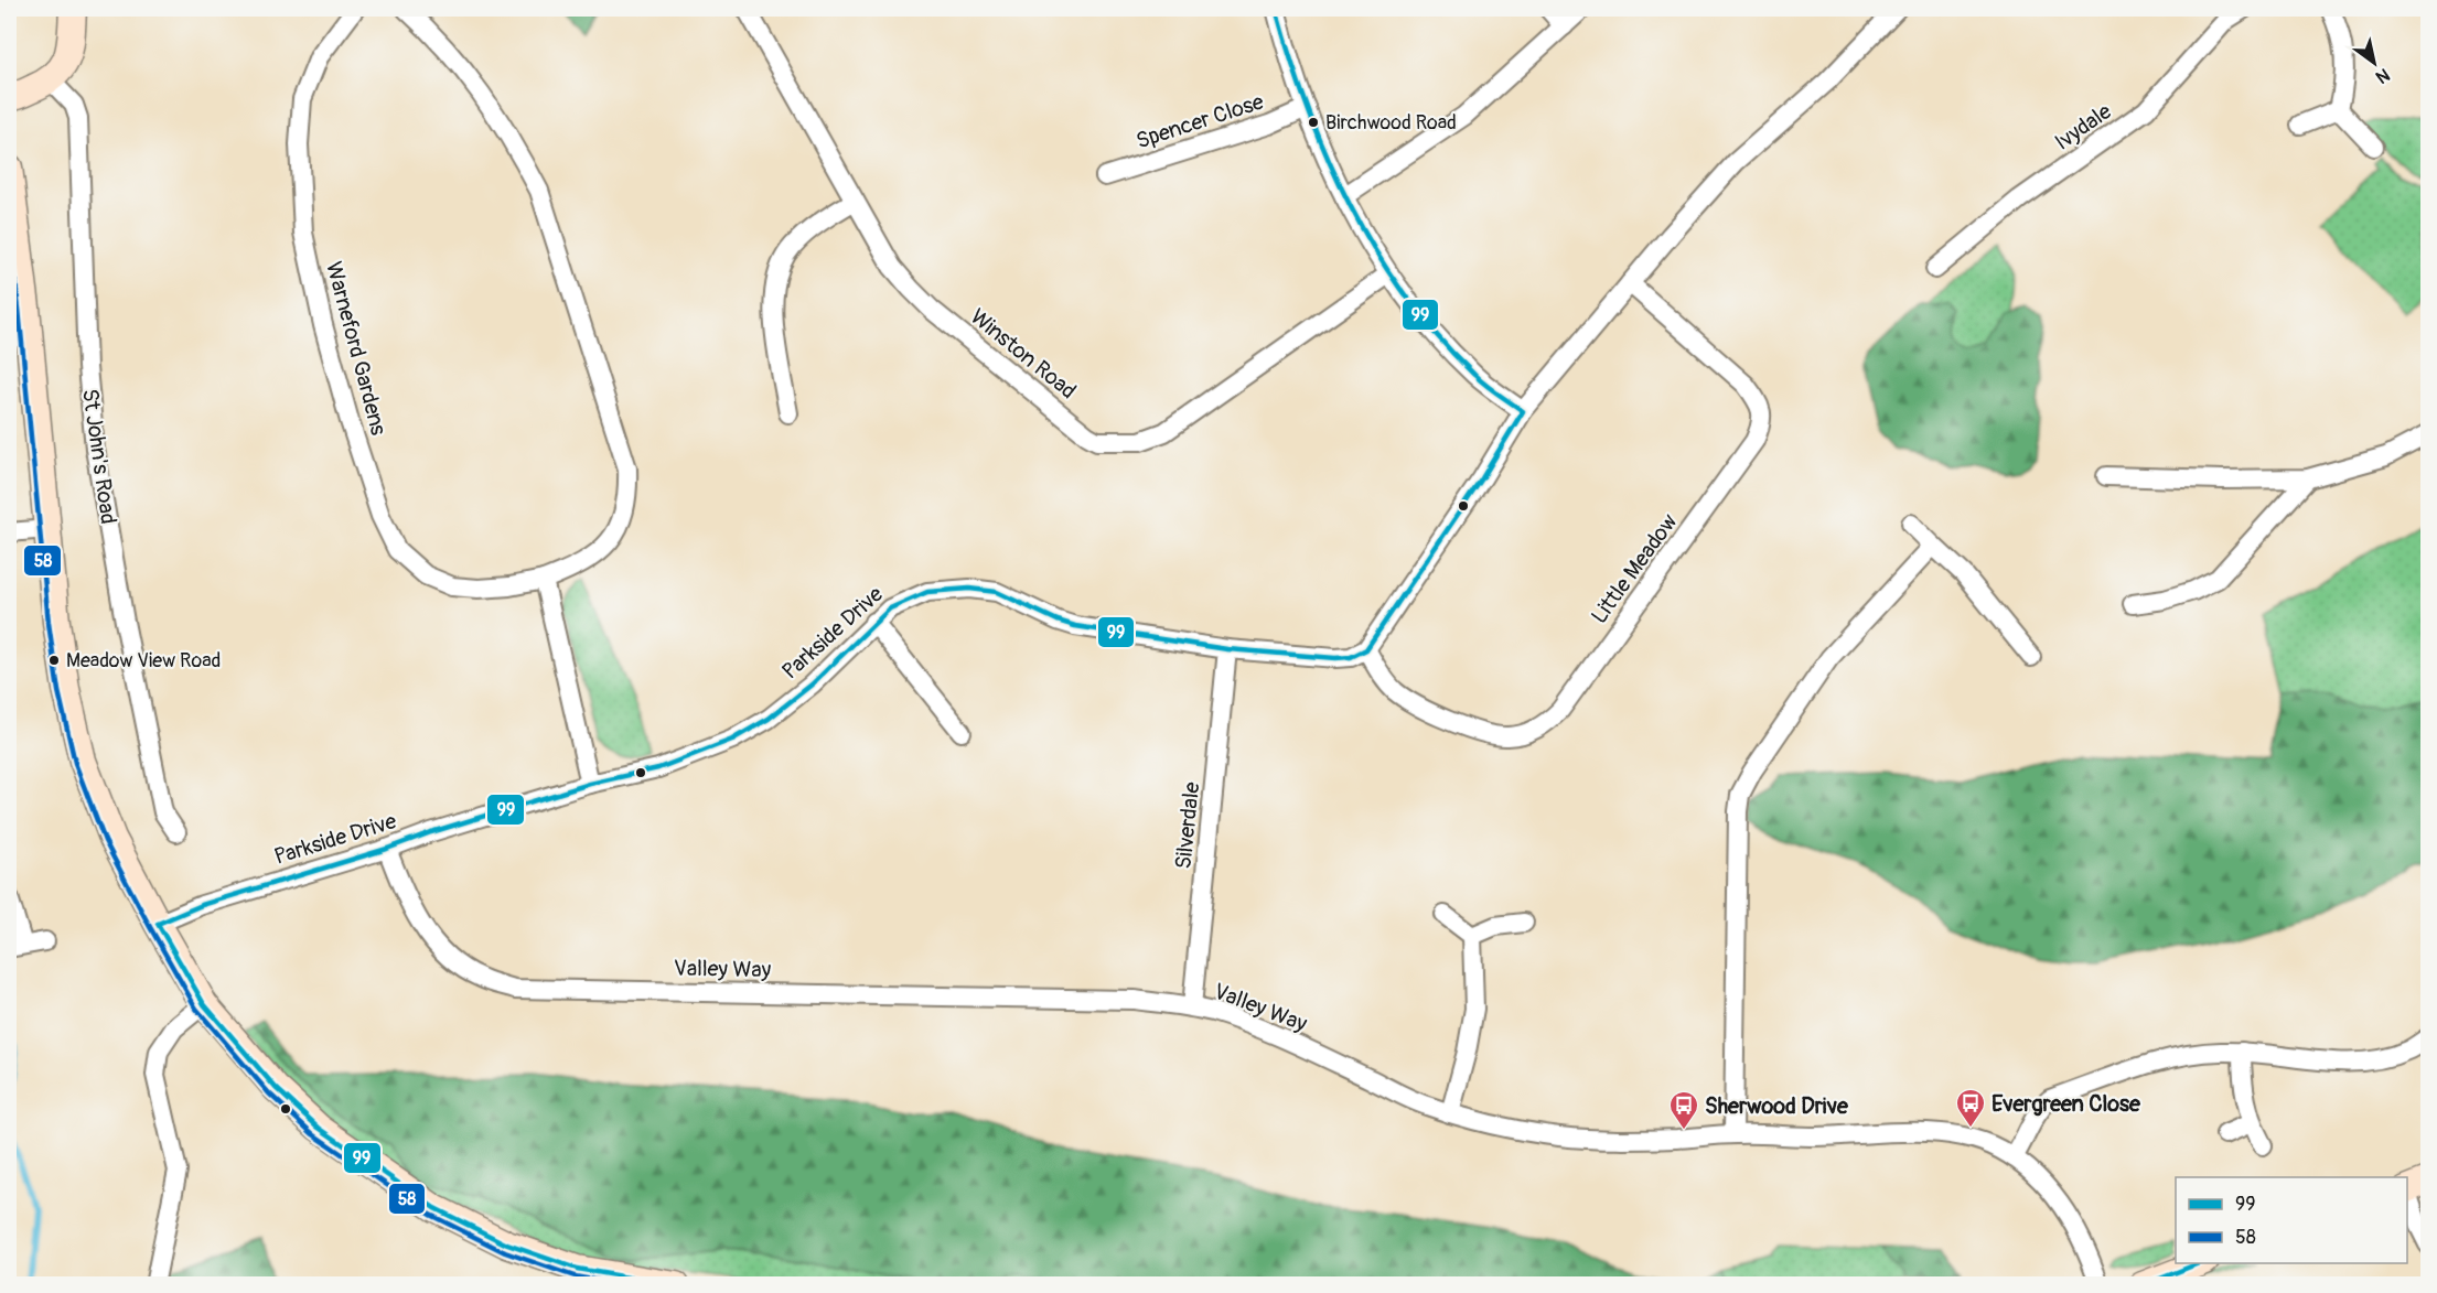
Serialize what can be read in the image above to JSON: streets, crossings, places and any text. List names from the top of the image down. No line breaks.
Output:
{"streets":{"street":["Spencer Close","Ivydale","Warneford Gardens","Winston Road","St John's Road","Little Meadow","Parkside Drive","Silverdale","Valley Way"]},"crossings":[["Little Meadow","Parkside Drive"],["Parkside Drive","Silverdale"],["Parkside Drive","Valley Way"],["Silverdale","Valley Way"]],"places":{"other":["Birchwood Road","Meadow View Road"],"bus stop":["Evergreen Close","Sherwood Drive"]},"lines":["transit line 99","transit line 58"],"legend":["99","58"],"north":"bottom right"}
